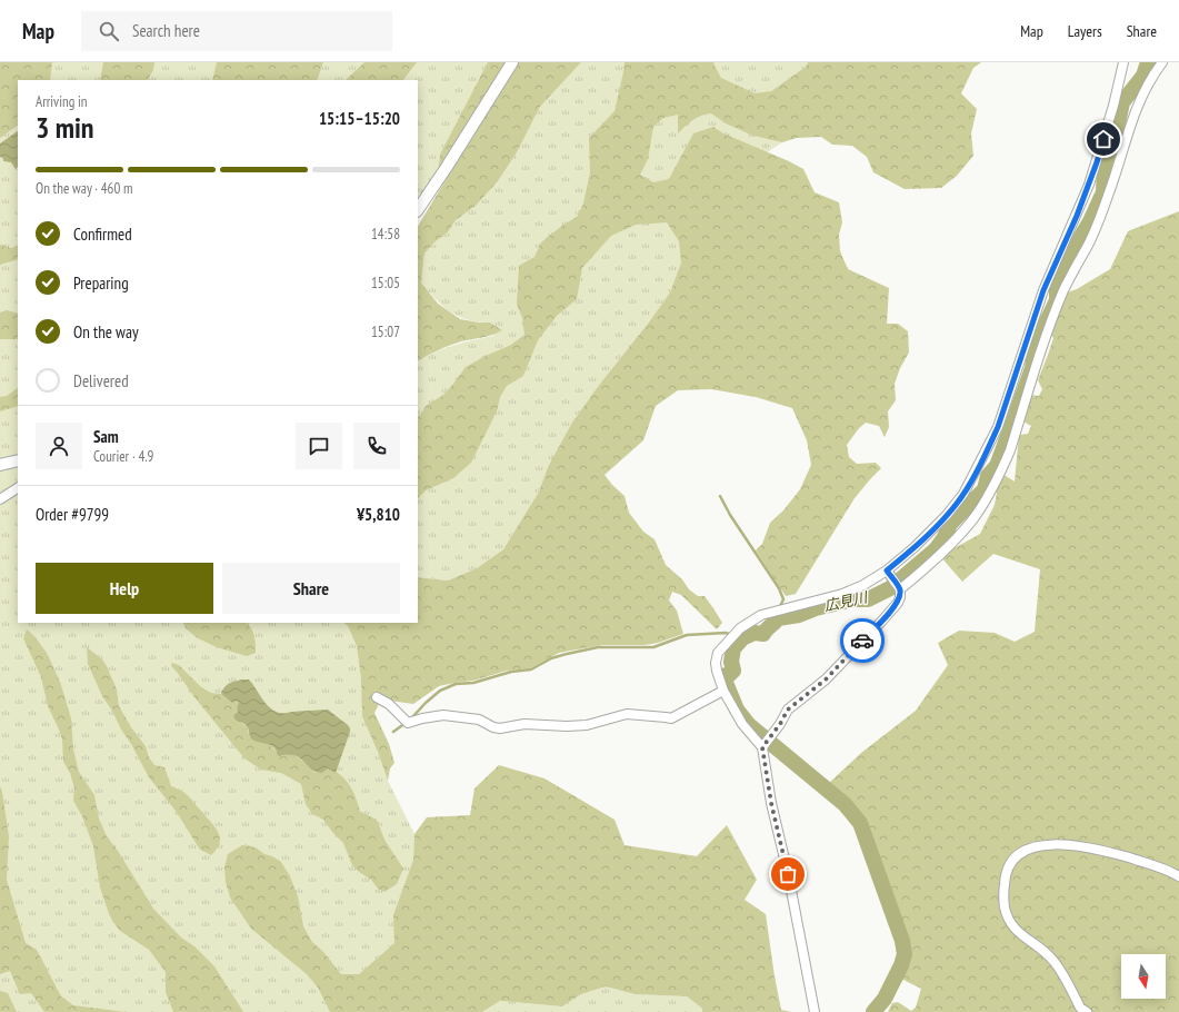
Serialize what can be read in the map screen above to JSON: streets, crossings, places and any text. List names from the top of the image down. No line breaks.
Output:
{"water":["広見川"],"north":"bottom","page":{"header":"Map","search":"Search here","nav":["Map","Layers","Share"],"heading":["3 min","Arriving in","15:15–15:20"],"panel":["Sam","Courier · 4.9","Order #9799","¥5,810"],"bar":"On the way · 460 m","list":[["Confirmed","14:58"],["Preparing","15:05"],["On the way","15:07"],"Delivered"],"buttons":["Help","Share"]}}
